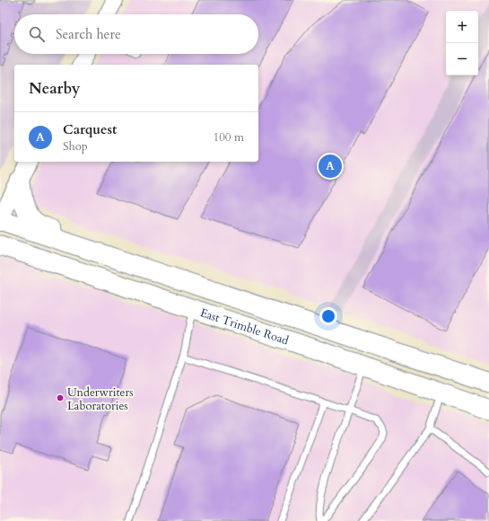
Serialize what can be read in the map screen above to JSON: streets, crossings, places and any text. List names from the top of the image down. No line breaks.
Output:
{"streets":{"main road":["East Trimble Road"]},"places":["Underwriters Laboratories"],"page":{"map_buttons":["+","−"],"search":"Search here","heading":"Nearby","list":[{"mark":"A","name":"Carquest","note":"Shop","value":"100 m"}],"pins":"A"}}
